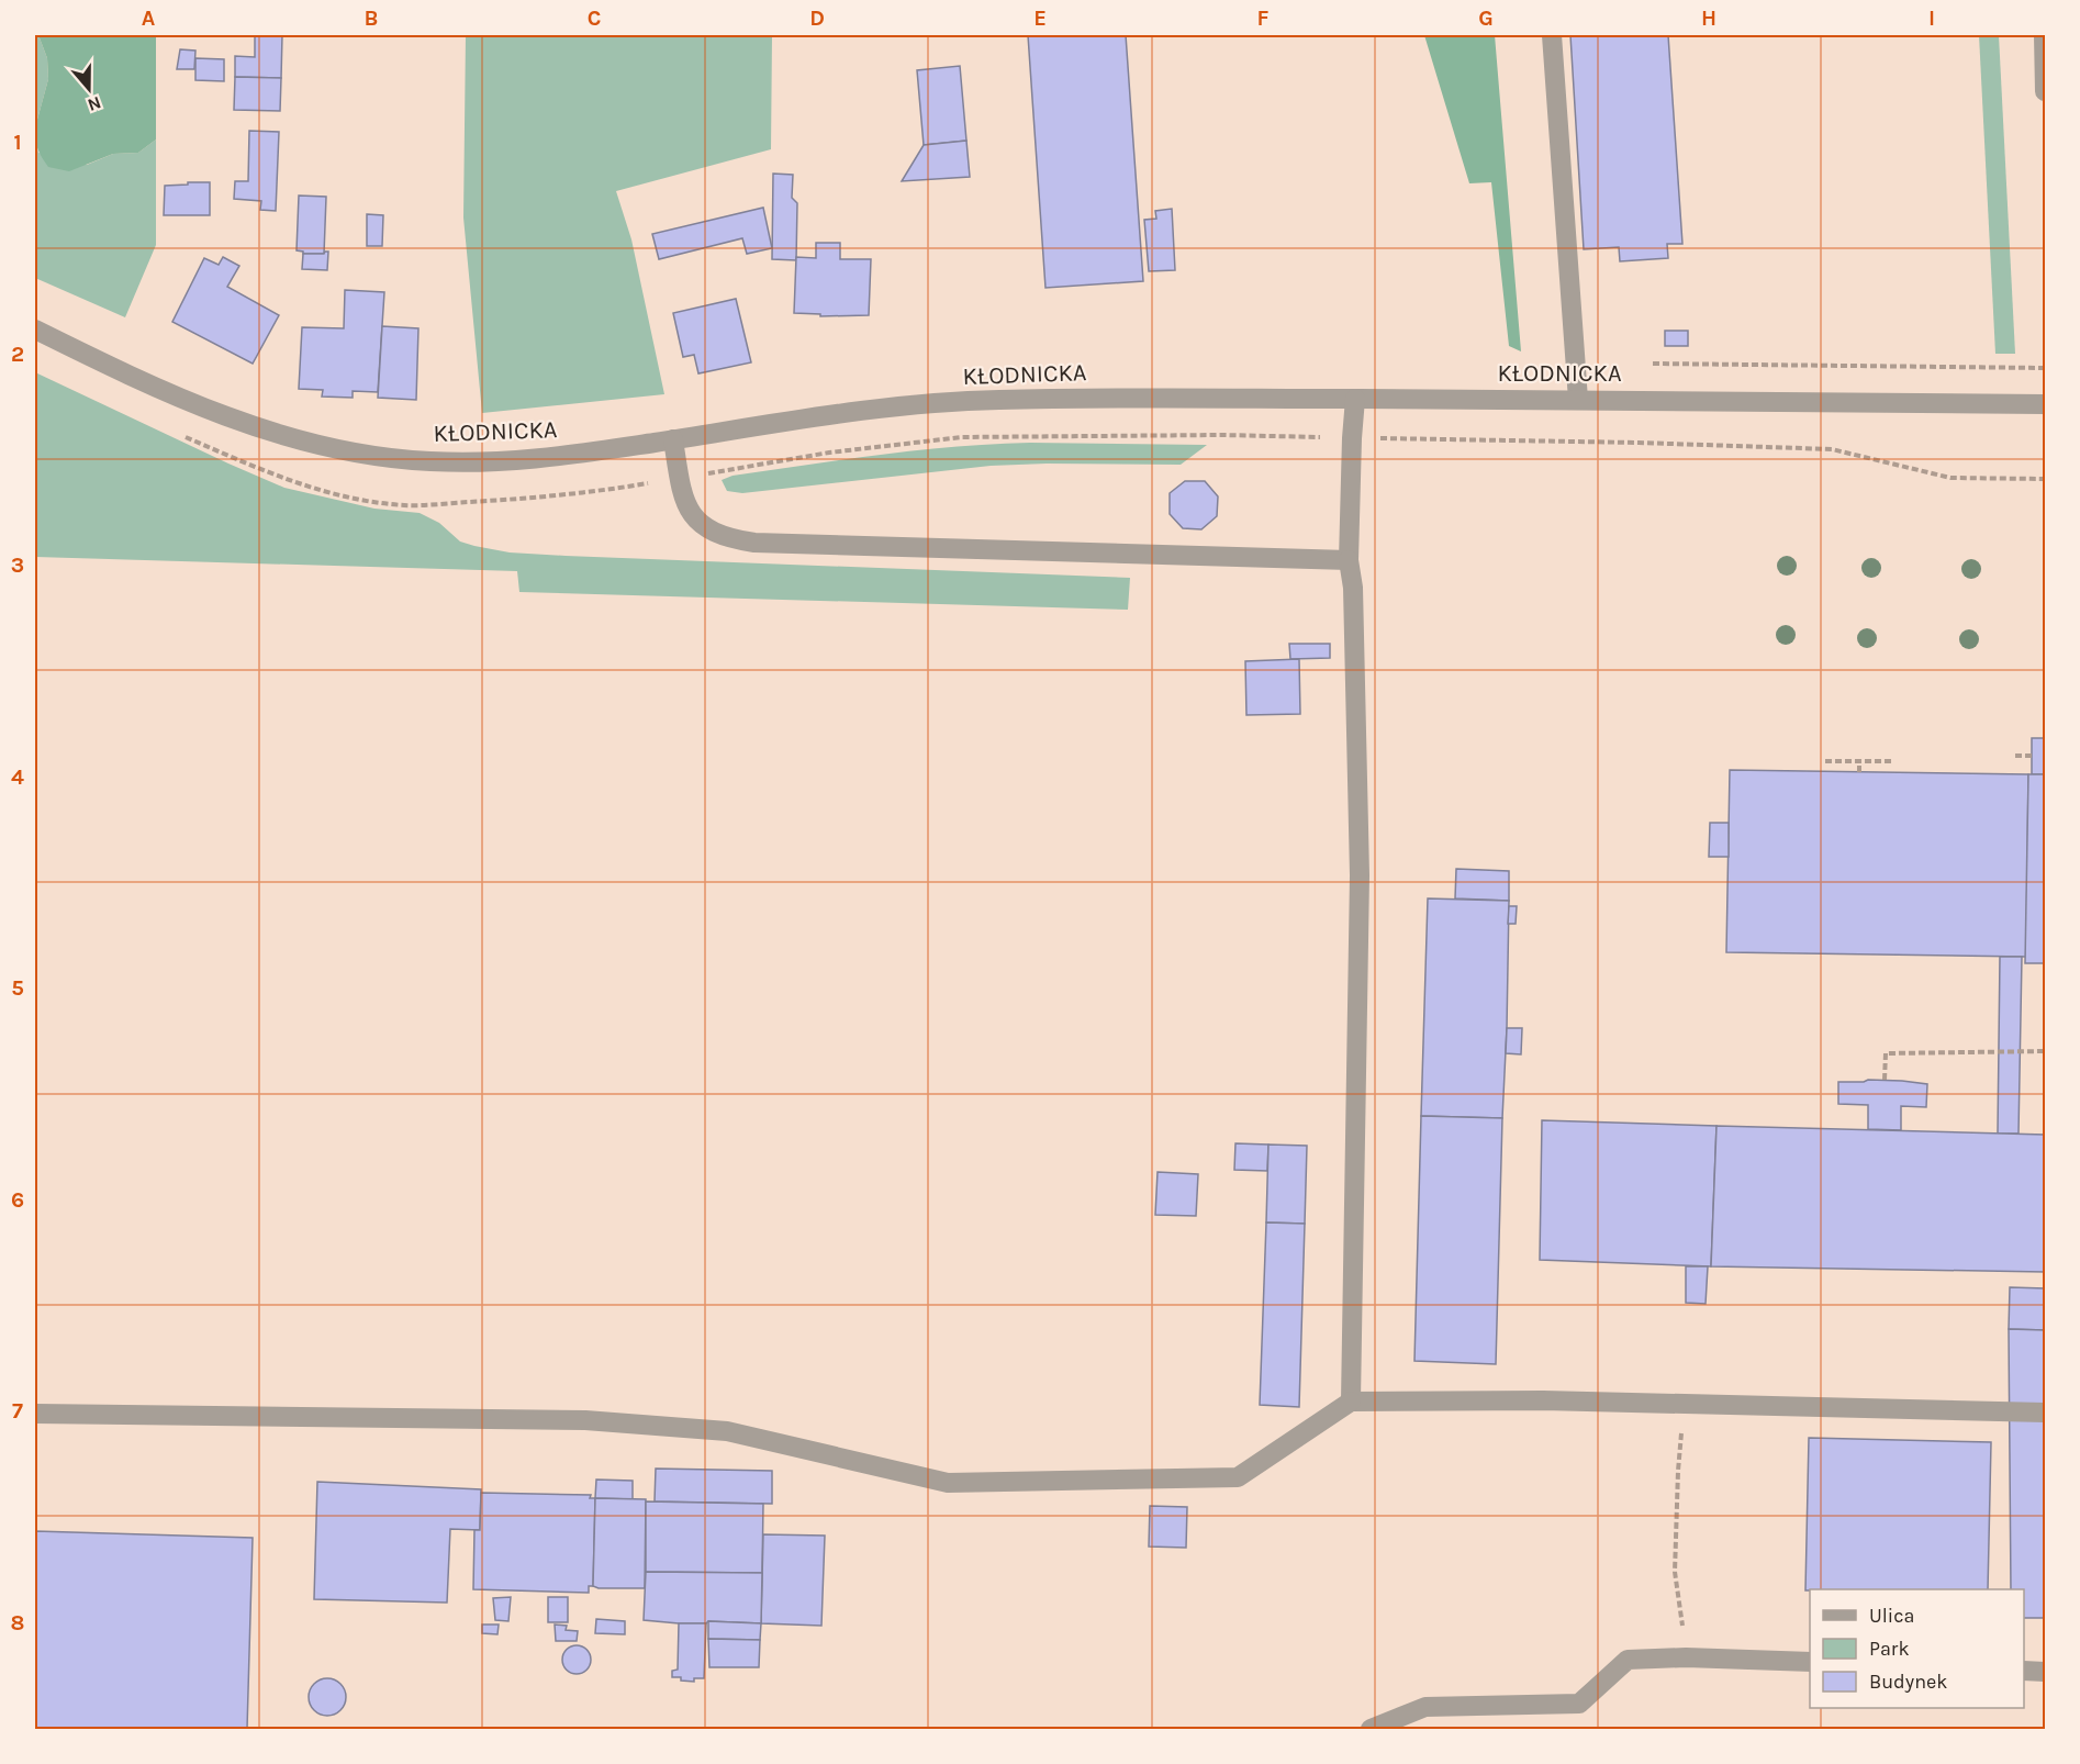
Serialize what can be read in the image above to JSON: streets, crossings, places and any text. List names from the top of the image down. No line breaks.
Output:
{"streets":{"street":["KŁODNICKA"]},"legend":["Ulica","Park","Budynek"],"north":"bottom","grid":{"columns":["A","B","C","D","E","F","G","H","I"],"rows":["1","2","3","4","5","6","7","8"]}}
